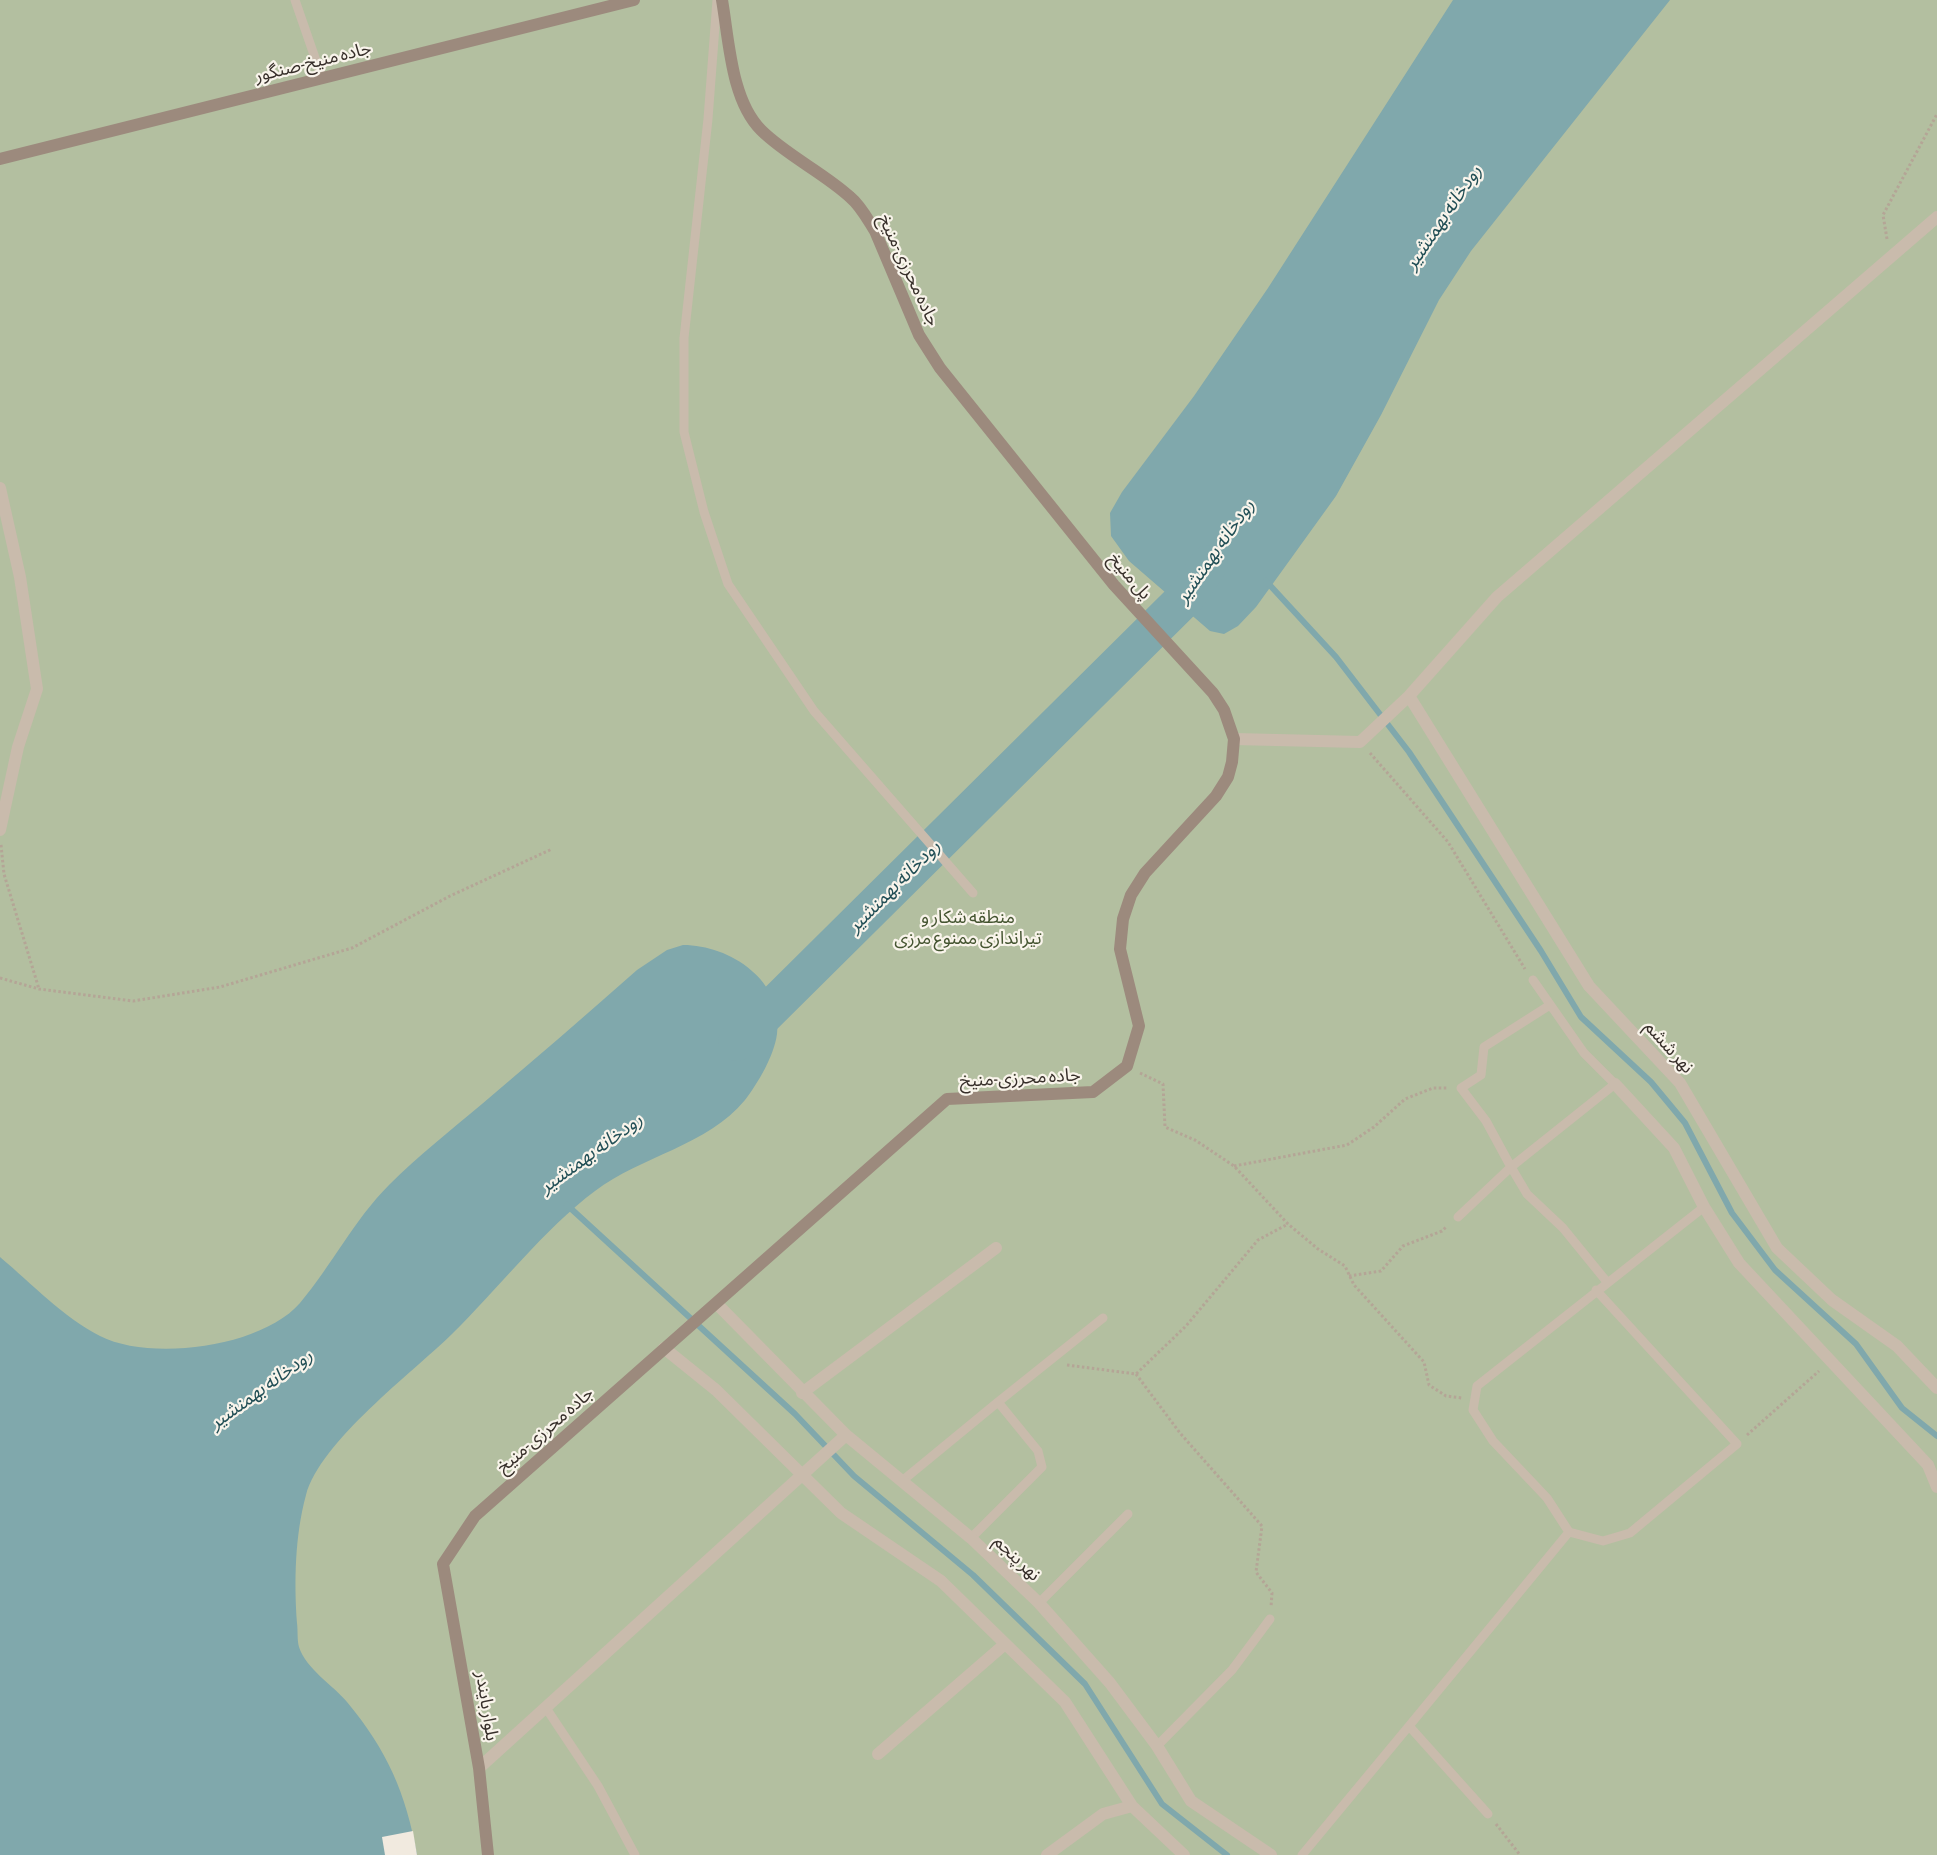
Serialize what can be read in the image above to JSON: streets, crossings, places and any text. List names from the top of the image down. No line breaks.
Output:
{"streets":{"main road":["جاده منیخ-صنگور","جاده محرزی-منیخ","پل منیخ","بلوار بایندر"],"street":["نهر ششم","نهر پنجم"]},"crossings":[["جاده محرزی-منیخ","پل منیخ"],["جاده محرزی-منیخ","نهر پنجم"],["جاده محرزی-منیخ","بلوار بایندر"]],"water":["رودخانه بهمنشیر"],"parks":["منطقه شکار و تیراندازی ممنوع مرزی"]}
